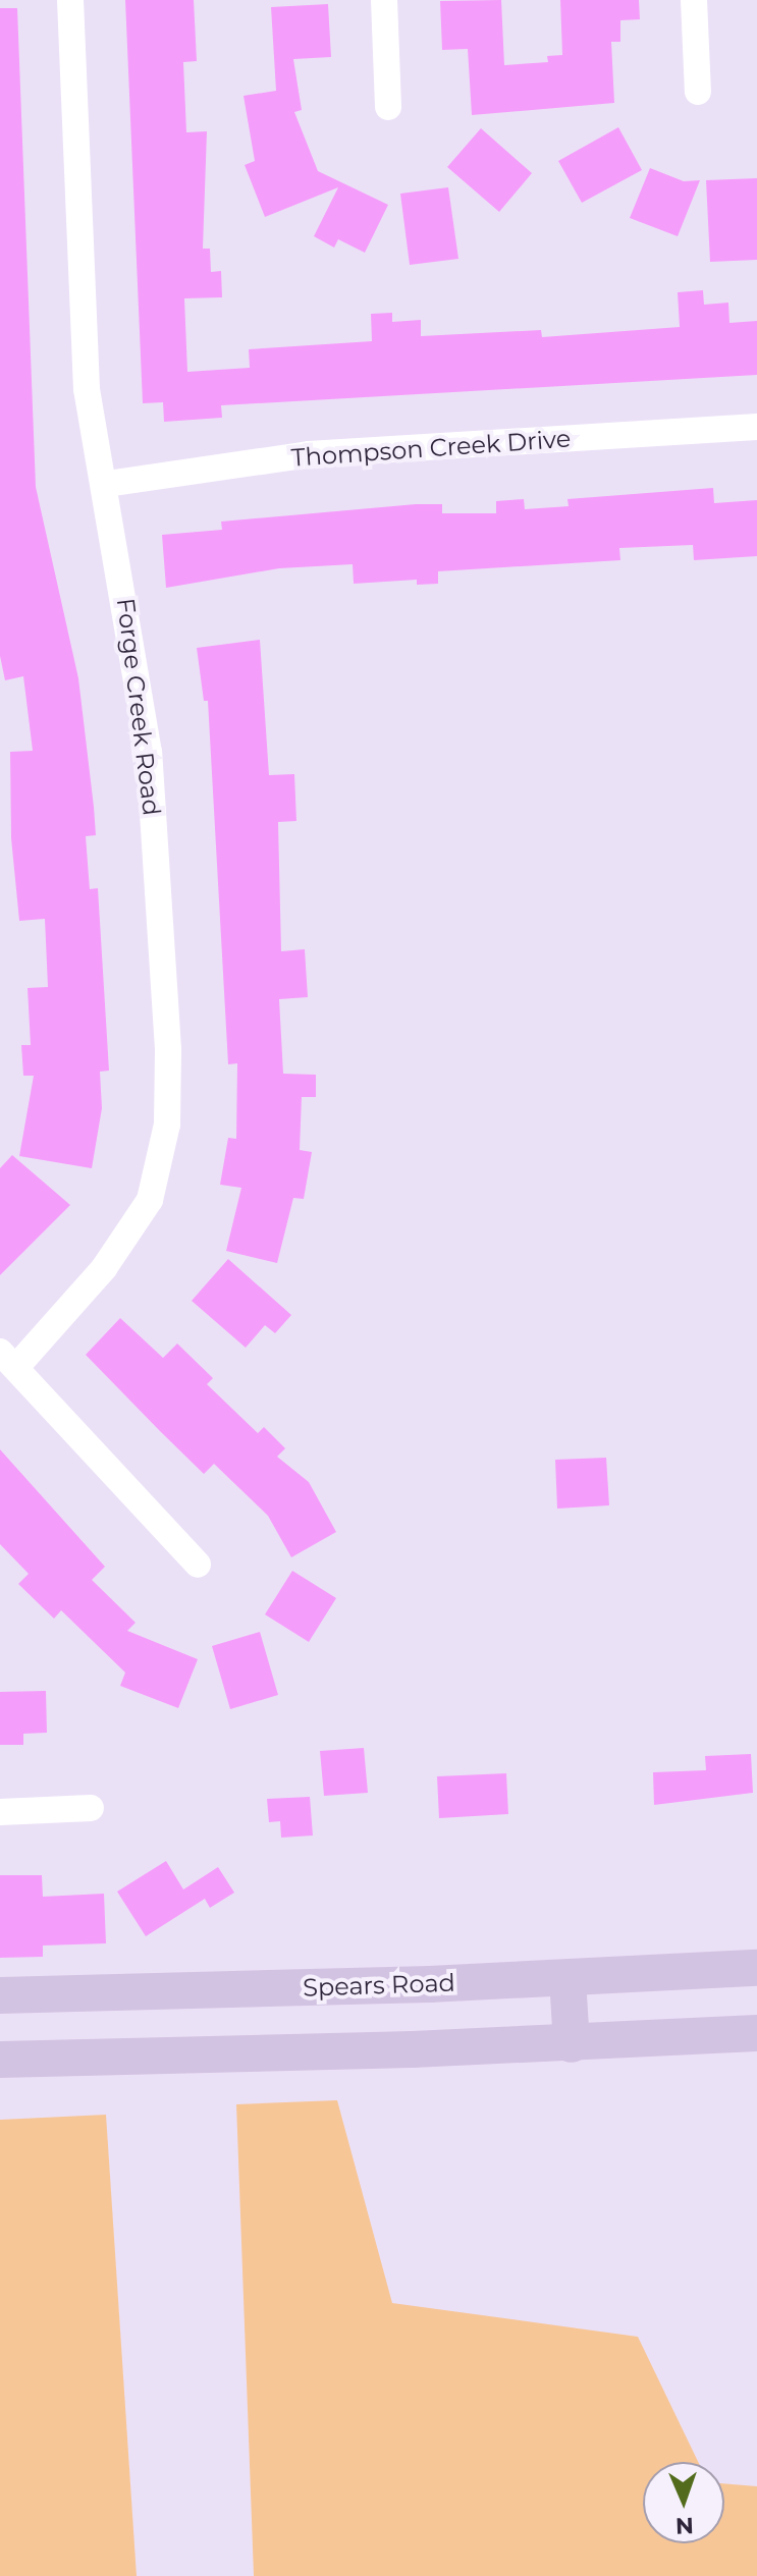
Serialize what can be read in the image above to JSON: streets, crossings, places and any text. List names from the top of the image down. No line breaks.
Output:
{"streets":{"main road":["Spears Road"],"street":["Thompson Creek Drive","Forge Creek Road"]},"crossings":[["Thompson Creek Drive","Forge Creek Road"]],"north":"bottom"}
